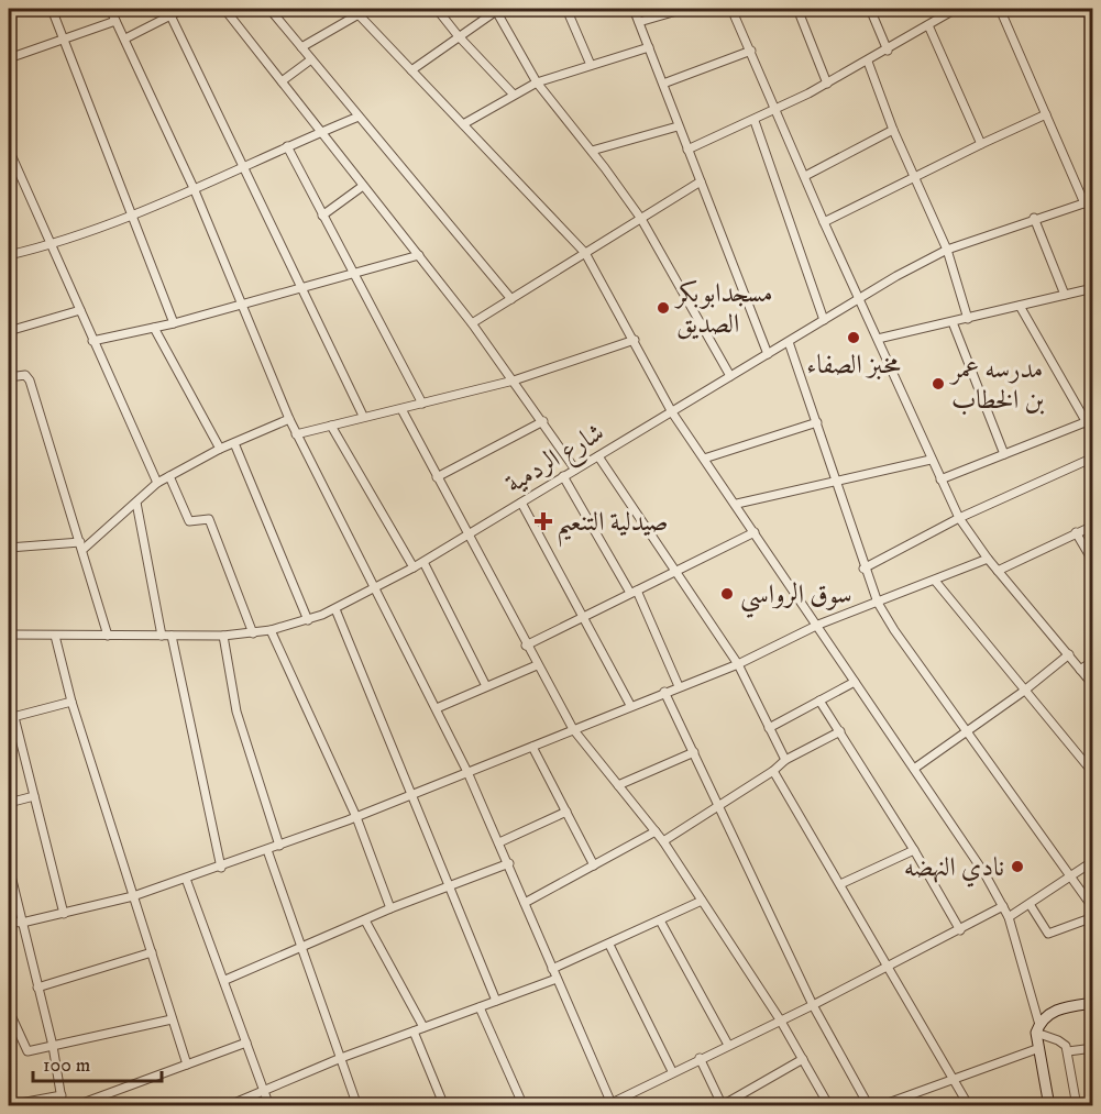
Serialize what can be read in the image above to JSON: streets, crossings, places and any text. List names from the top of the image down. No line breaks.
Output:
{"streets":{"street":["شارع الردمية"]},"places":{"other":["مسجدابوبكر الصديق","مخبز الصفاء","مدرسه عمر بن الخطاب","سوق الرواسي","نادي النهضه"],"health":["صيدلية التنعيم"]},"scale_bar":"100 m"}
